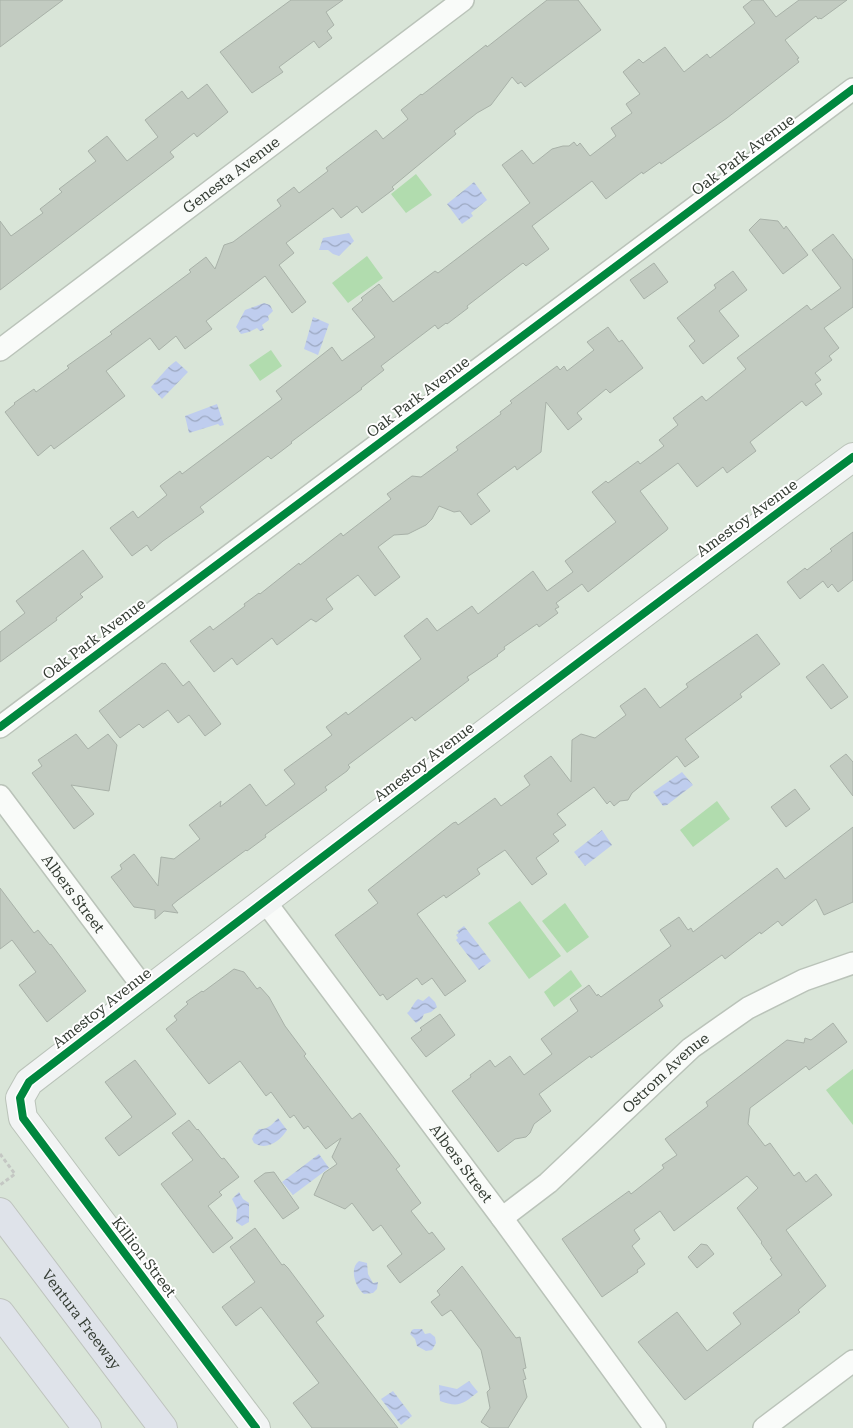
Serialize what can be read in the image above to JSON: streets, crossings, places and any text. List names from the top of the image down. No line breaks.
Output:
{"streets":{"highway":["Ventura Freeway"],"street":["Oak Park Avenue","Genesta Avenue","Amestoy Avenue","Albers Street","Ostrom Avenue","Killion Street"]},"crossings":[["Amestoy Avenue","Albers Street"],["Amestoy Avenue","Killion Street"],["Albers Street","Ostrom Avenue"]]}
